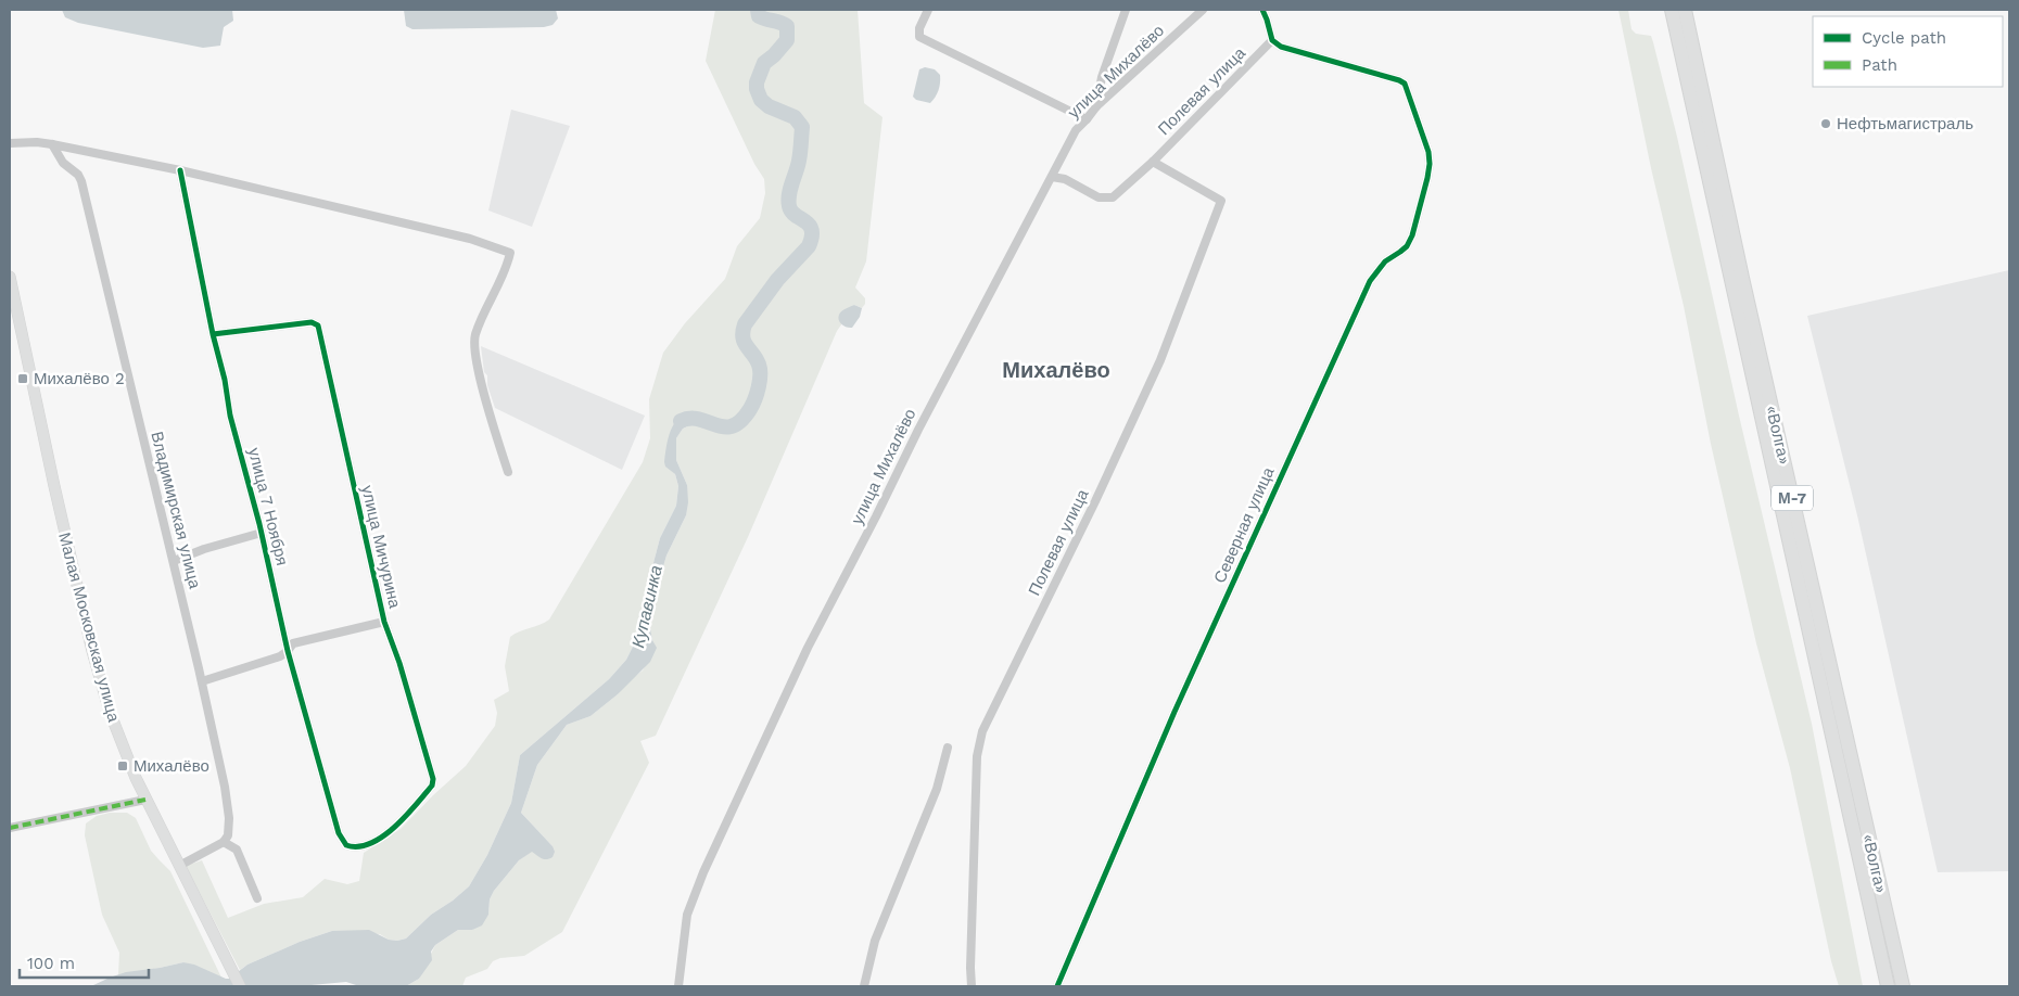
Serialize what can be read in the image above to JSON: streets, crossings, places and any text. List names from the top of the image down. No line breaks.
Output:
{"streets":{"highway":["«Волга»","М-7"],"main road":["Малая Московская улица"],"street":["улица Михалёво","Полевая улица","улица 7 Ноября","Владимирская улица","Северная улица","улица Мичурина"]},"crossings":[["улица Михалёво","Полевая улица"],["Полевая улица","Северная улица"],["улица 7 Ноября","улица Мичурина"]],"districts":["Михалёво"],"water":["Купавинка"],"places":{"other":["Нефтьмагистраль"],"transit":["Михалёво 2","Михалёво"]},"legend":["Cycle path","Path"],"scale_bar":"100 m"}
